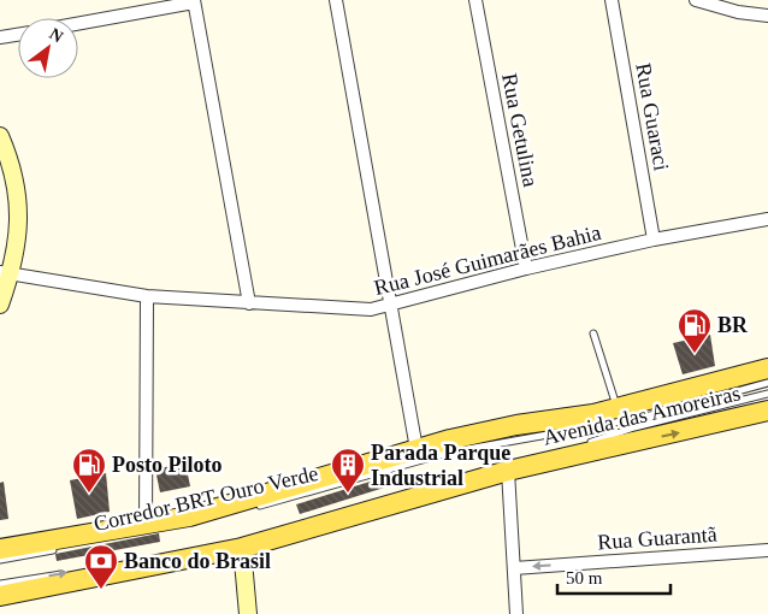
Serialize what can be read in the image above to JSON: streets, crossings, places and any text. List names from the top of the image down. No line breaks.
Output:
{"streets":{"main road":["Avenida das Amoreiras"],"street":["Rua Guaraci","Rua Getulina","Rua José Guimarães Bahia","Rua Guarantã"],"lane":["Corredor BRT Ouro Verde"]},"crossings":[["Rua Guaraci","Rua José Guimarães Bahia"],["Rua Getulina","Rua José Guimarães Bahia"],["Avenida das Amoreiras","Corredor BRT Ouro Verde"]],"one_way":["Rua Guarantã"],"places":{"fuel station":["BR","Posto Piloto"],"building":["Parada Parque Industrial"],"bank":["Banco do Brasil"]},"scale_bar":"50 m","north":"top right"}
